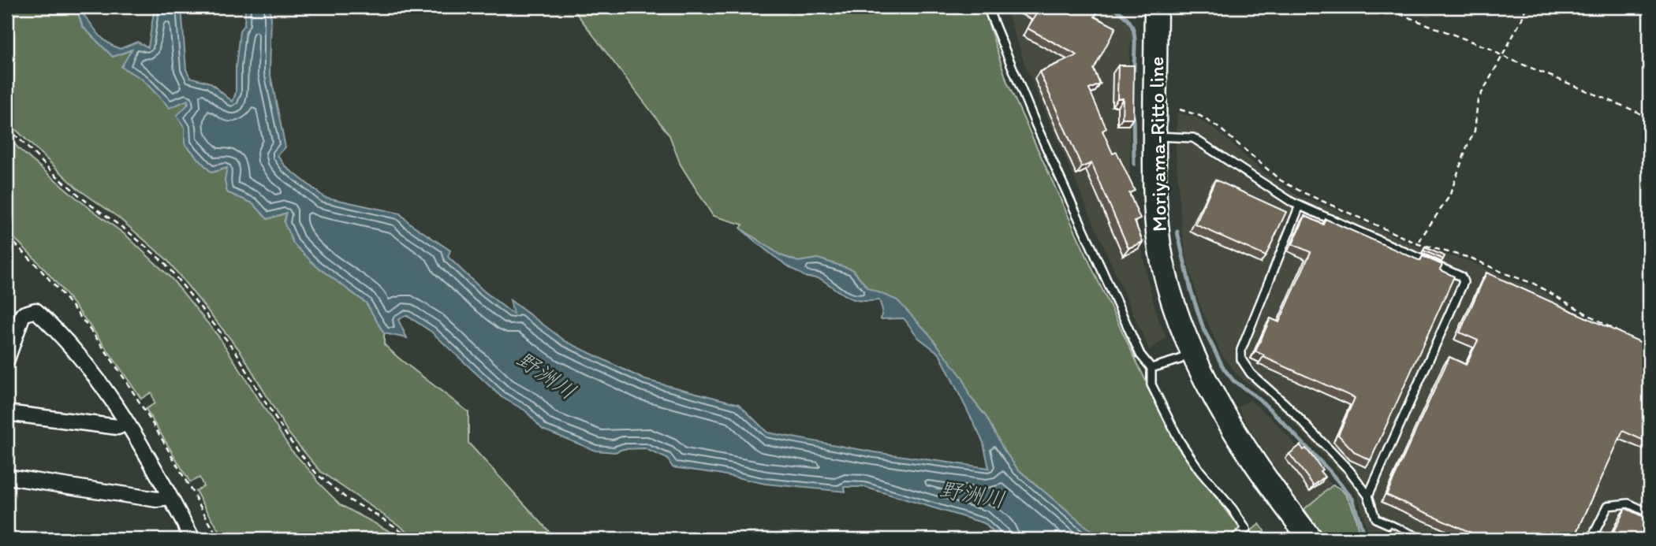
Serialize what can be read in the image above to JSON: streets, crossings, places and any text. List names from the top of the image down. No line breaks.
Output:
{"streets":{"main road":["Moriyama-Ritto line"]},"water":["野洲川"]}
